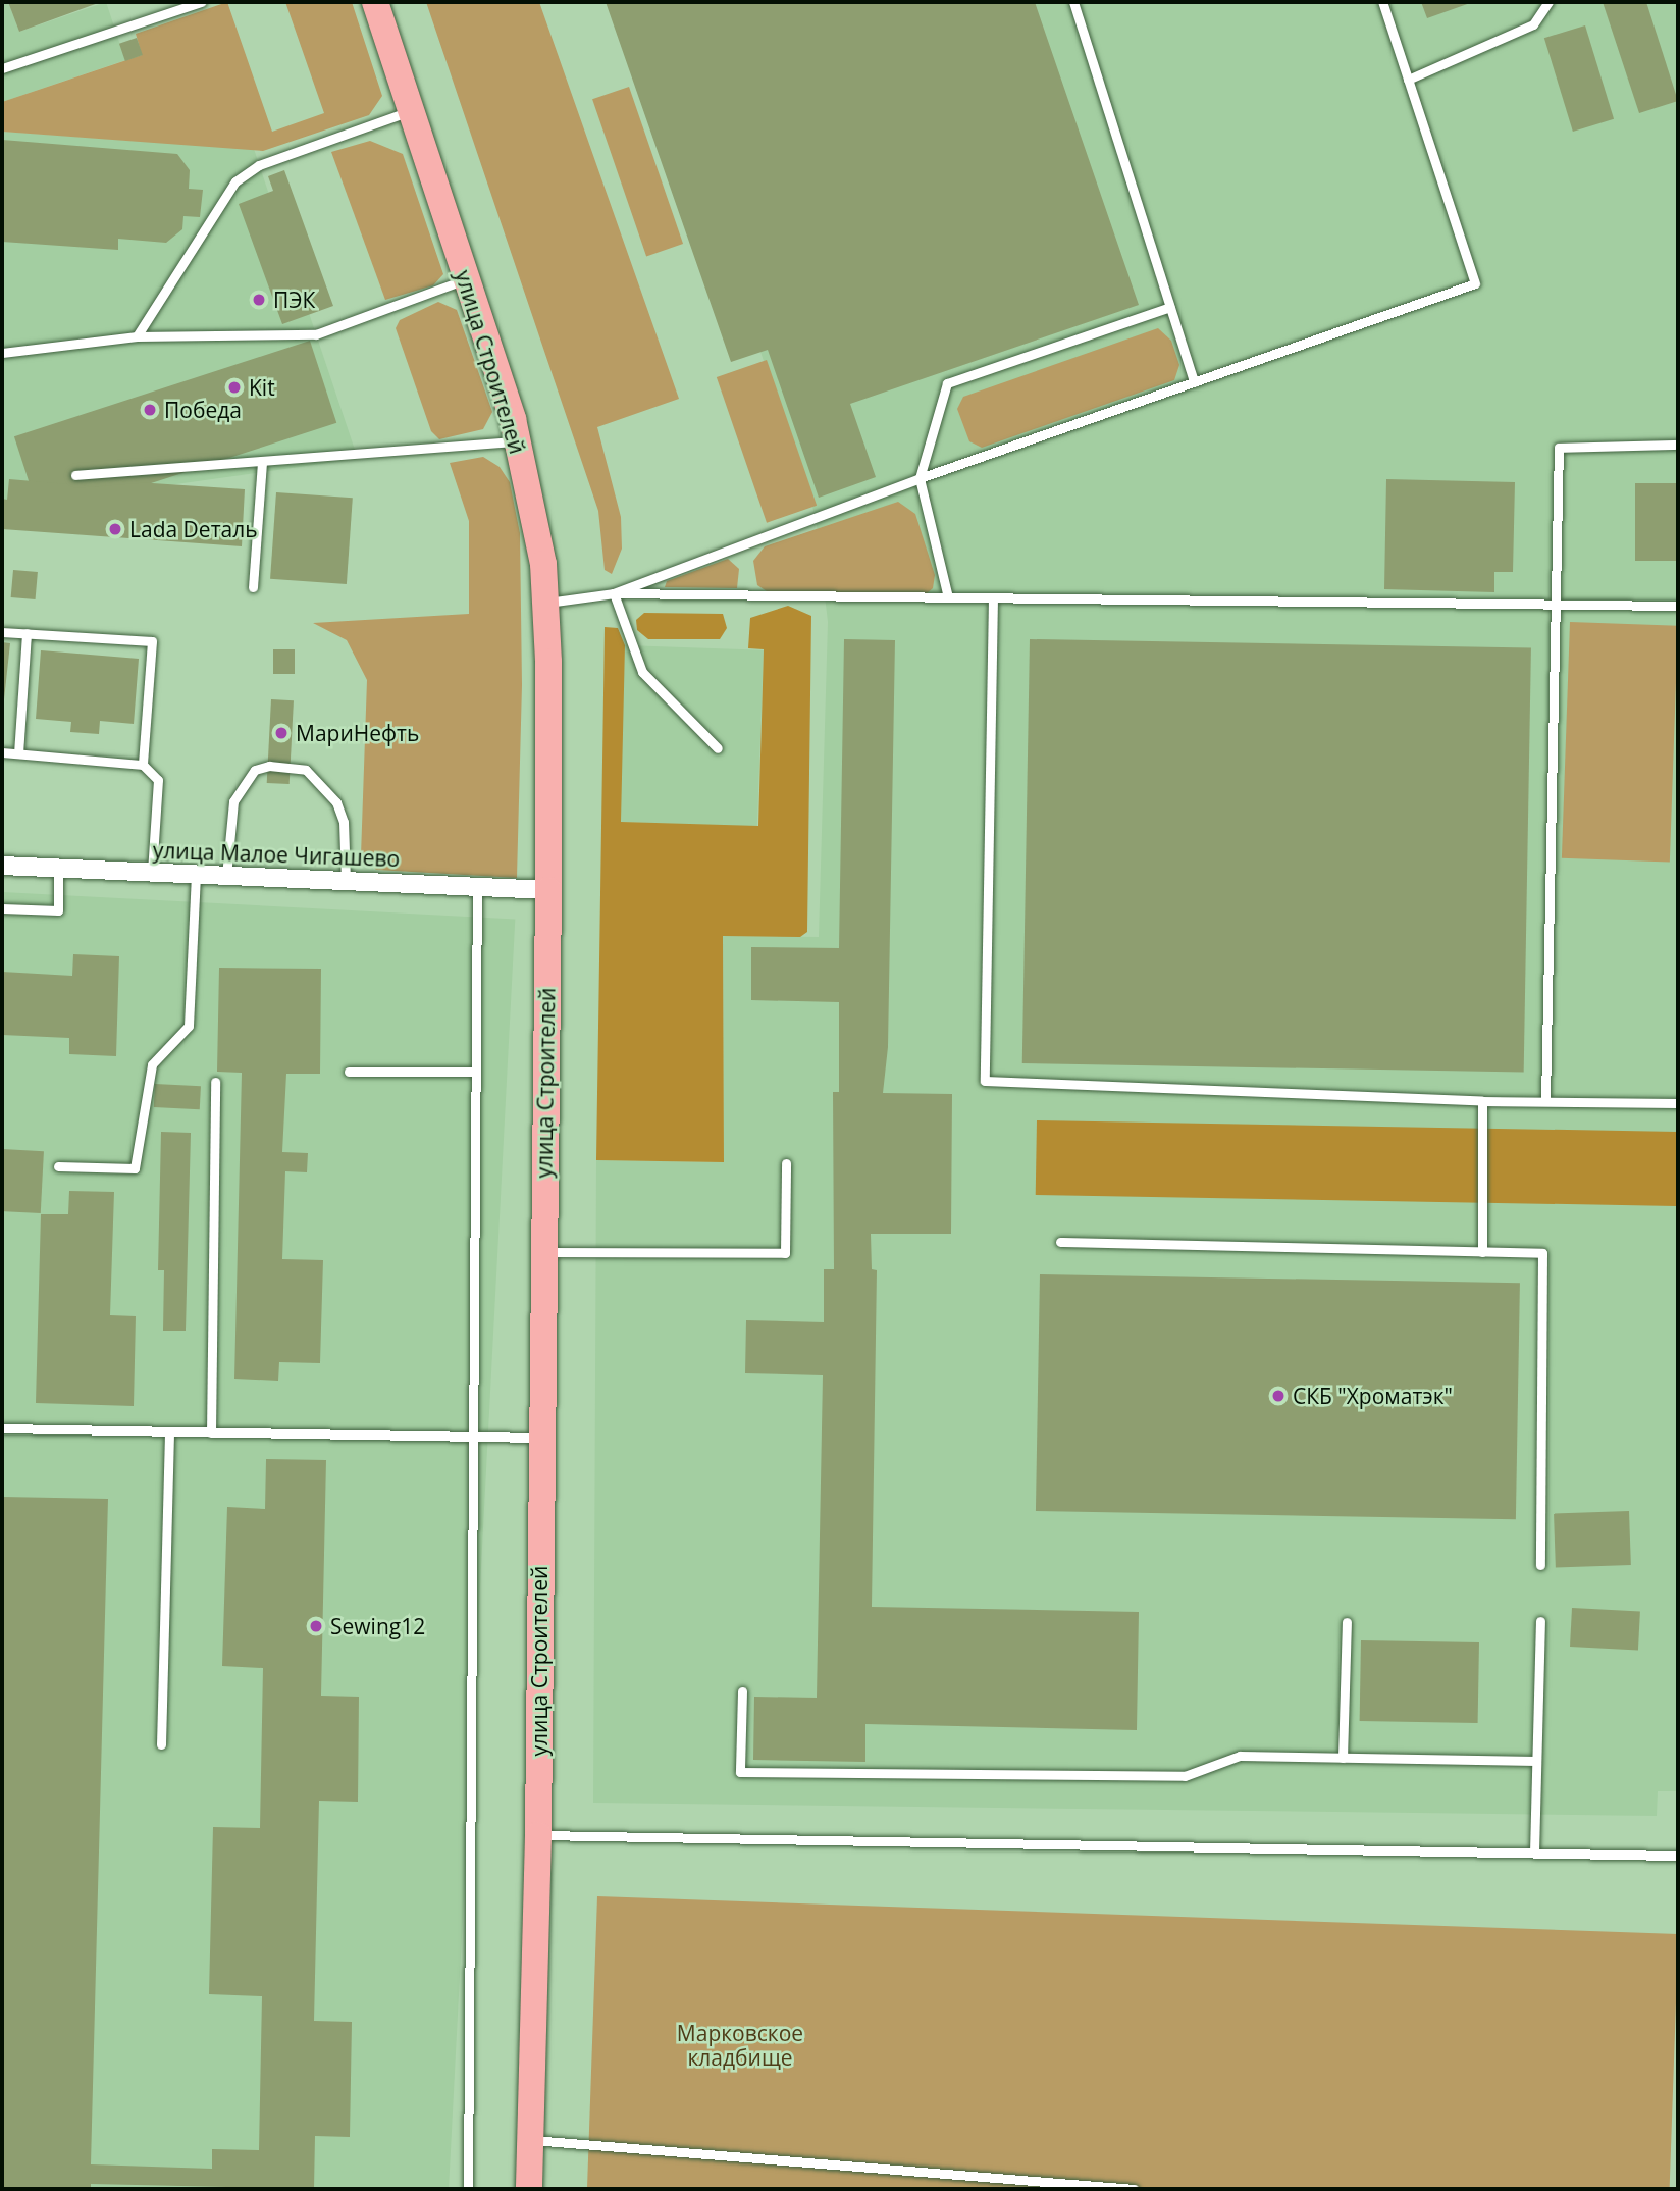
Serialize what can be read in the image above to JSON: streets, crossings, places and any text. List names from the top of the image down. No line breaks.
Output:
{"streets":{"main road":["улица Строителей"],"street":["улица Малое Чигашево"]},"crossings":[["улица Строителей","улица Малое Чигашево"]],"parks":["Марковское кладбище"],"places":["ПЭК","Kit","Победа","Lada Dеталь","МариНефть","СКБ \"Хроматэк\"","Sewing12"]}
